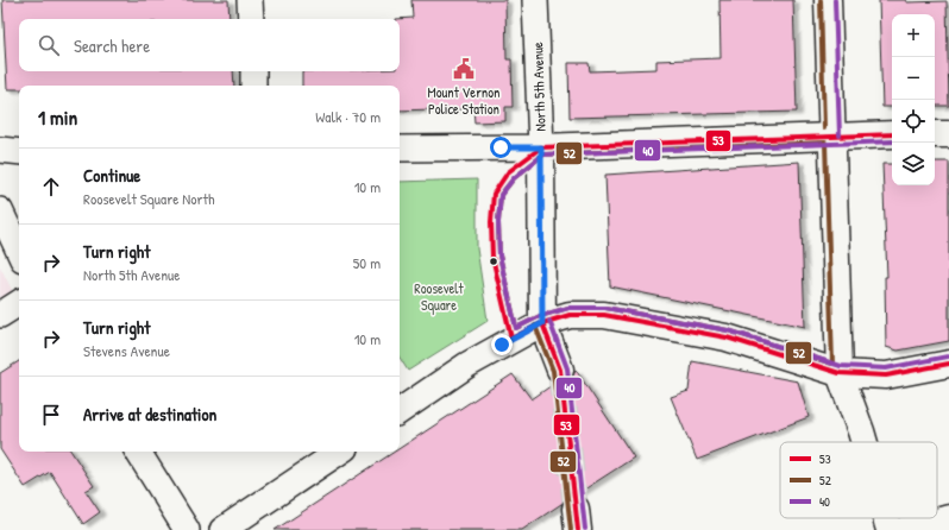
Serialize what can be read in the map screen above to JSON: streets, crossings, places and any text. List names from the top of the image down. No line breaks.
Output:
{"streets":{"street":["North 5th Avenue"]},"parks":["Roosevelt Square"],"places":{"public building":["Mount Vernon Police Station"]},"lines":["transit line 52","transit line 40","transit line 53"],"legend":["53","52","40"],"page":{"map_buttons":["+","−"],"search":"Search here","heading":["1 min","Walk · 70 m"],"list":[["Continue","Roosevelt Square North","10 m"],["Turn right","North 5th Avenue","50 m"],["Turn right","Stevens Avenue","10 m"],"Arrive at destination"]}}
